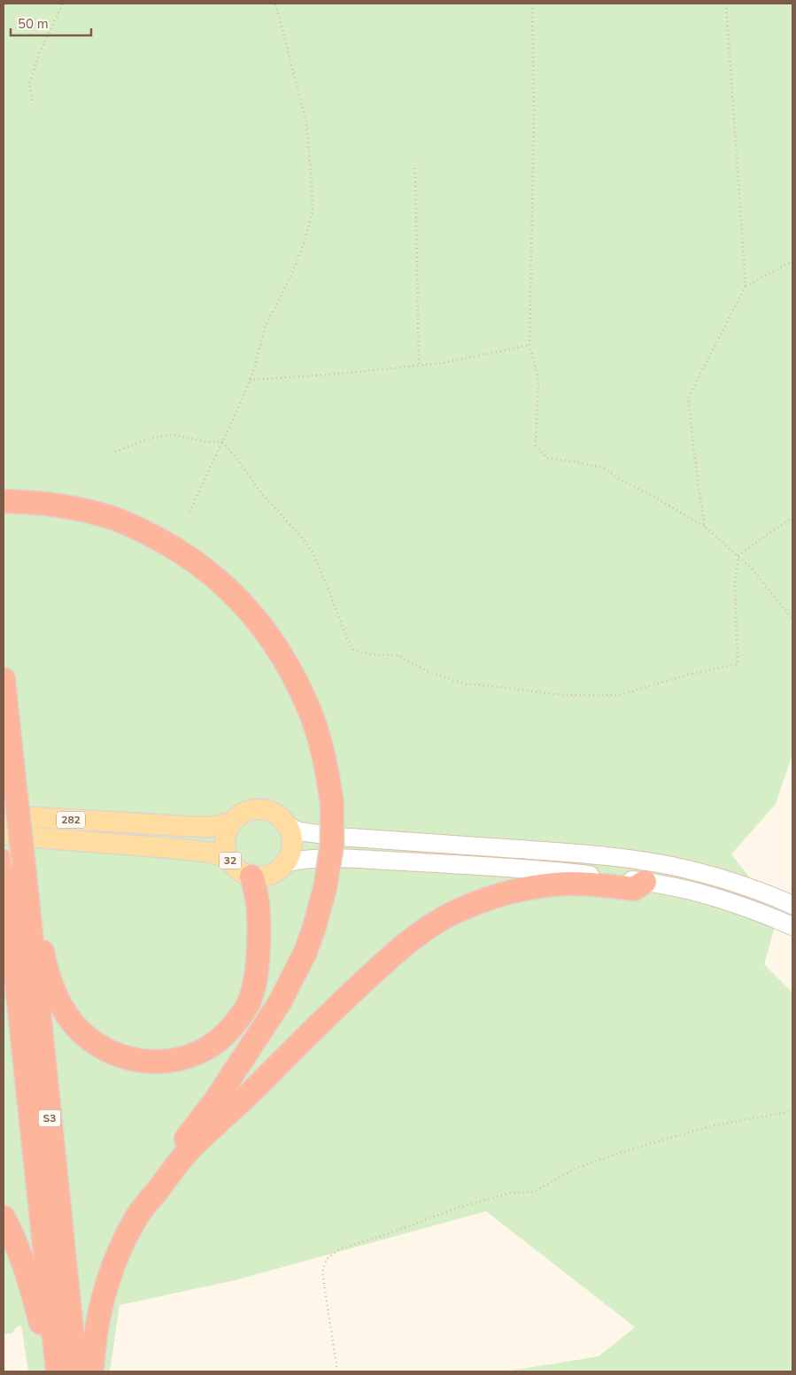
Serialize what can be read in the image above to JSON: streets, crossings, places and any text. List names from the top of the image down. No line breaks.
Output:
{"streets":{"highway":["S3"],"main road":["282","32"]},"crossings":[["282","32"]],"scale_bar":"50 m"}
